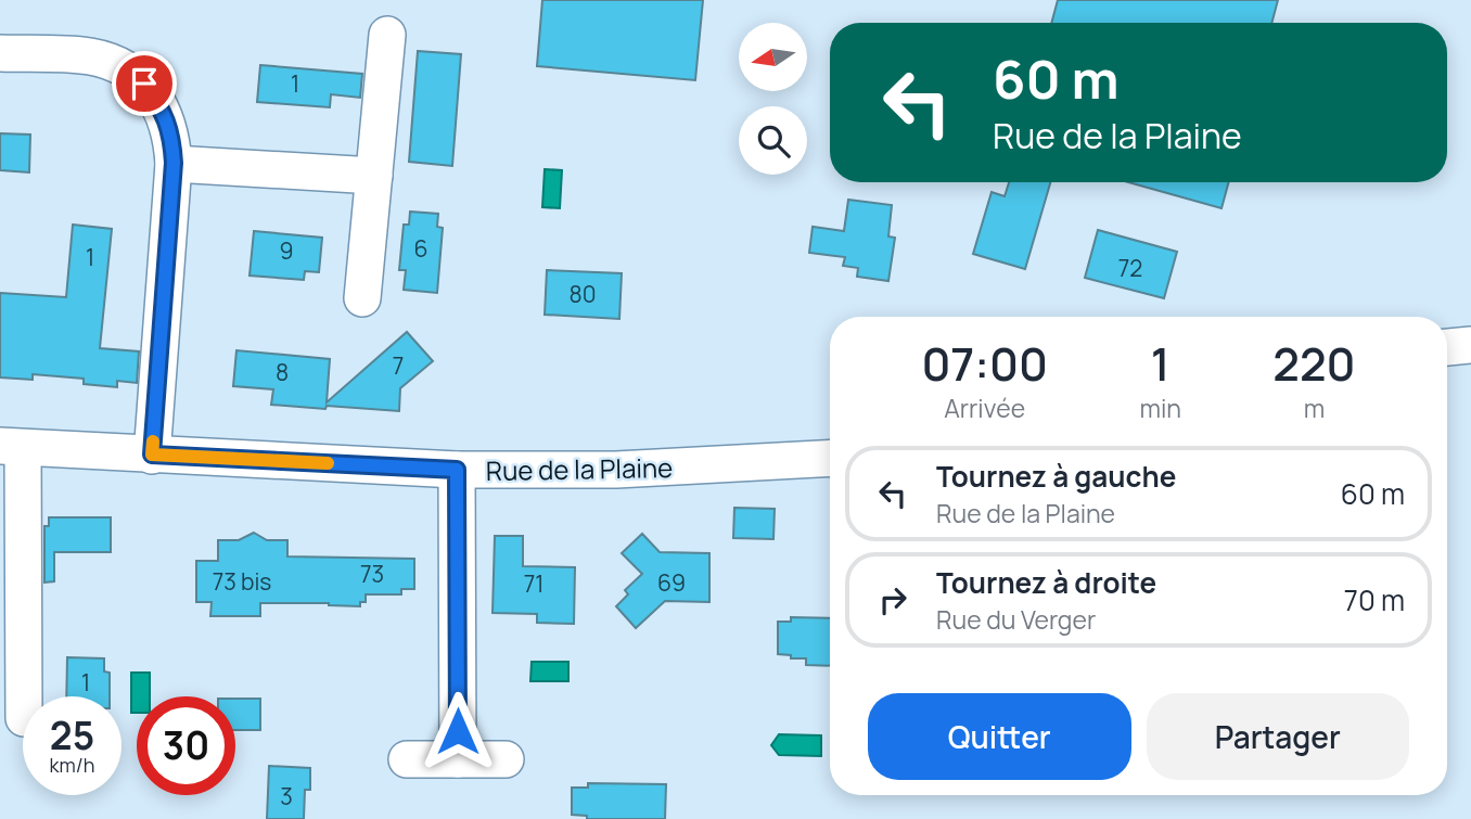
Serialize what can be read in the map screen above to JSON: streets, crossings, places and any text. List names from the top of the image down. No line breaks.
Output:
{"streets":{"street":["Rue de la Plaine"]},"house_numbers":["1","6","9","1","72","80","7","8","73","73 bis","69","71","1","3"],"north":"left","page":{"turn":["60 m","Rue de la Plaine"],"eta":["07:00","Arrivée","1","min","220","m"],"list":[{"name":"Tournez à gauche","note":"Rue de la Plaine","value":"60 m"},{"name":"Tournez à droite","note":"Rue du Verger","value":"70 m"}],"buttons":["Quitter","Partager"],"speed":"25 km/h","limit":"30"}}
